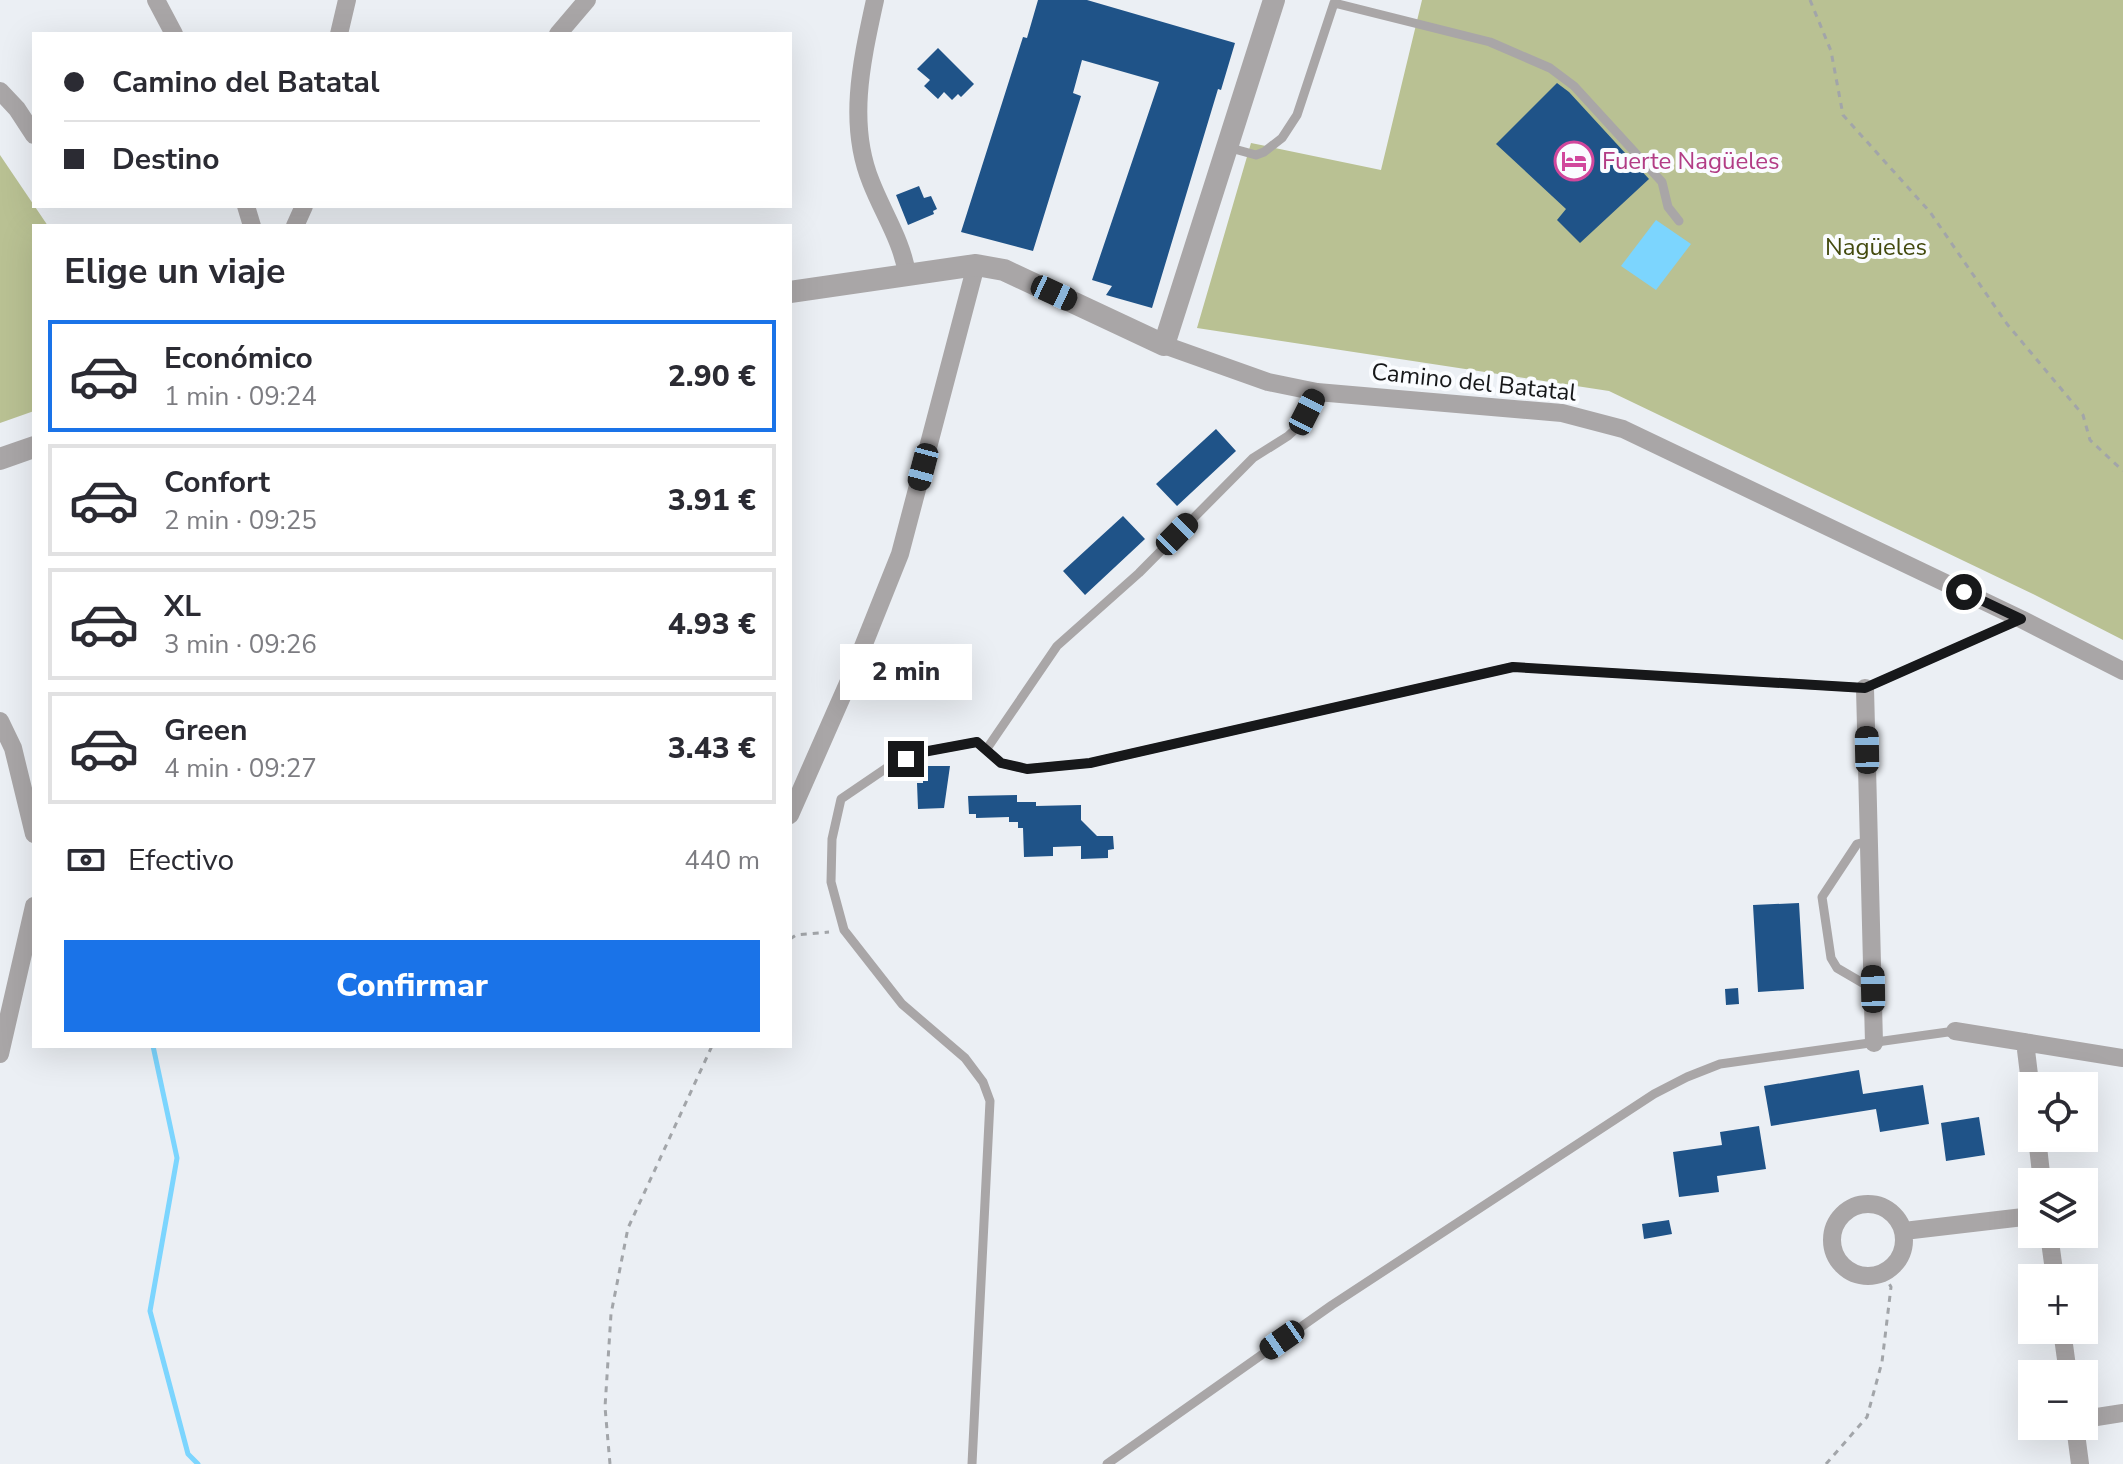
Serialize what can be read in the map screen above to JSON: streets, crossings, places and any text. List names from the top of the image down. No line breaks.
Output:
{"streets":{"street":["Camino del Batatal"]},"parks":["Nagüeles"],"places":{"hotel":["Fuerte Nagüeles"]},"page":{"banner":["Camino del Batatal","Destino"],"heading":"Elige un viaje","list":[{"name":"Económico","note":"1 min · 09:24","value":"2.90 €"},{"name":"Confort","note":"2 min · 09:25","value":"3.91 €"},{"name":"XL","note":"3 min · 09:26","value":"4.93 €"},{"name":"Green","note":"4 min · 09:27","value":"3.43 €"}],"bubble":"2 min","pay":["Efectivo","440 m"],"buttons":"Confirmar","map_buttons":["+","−"]}}
